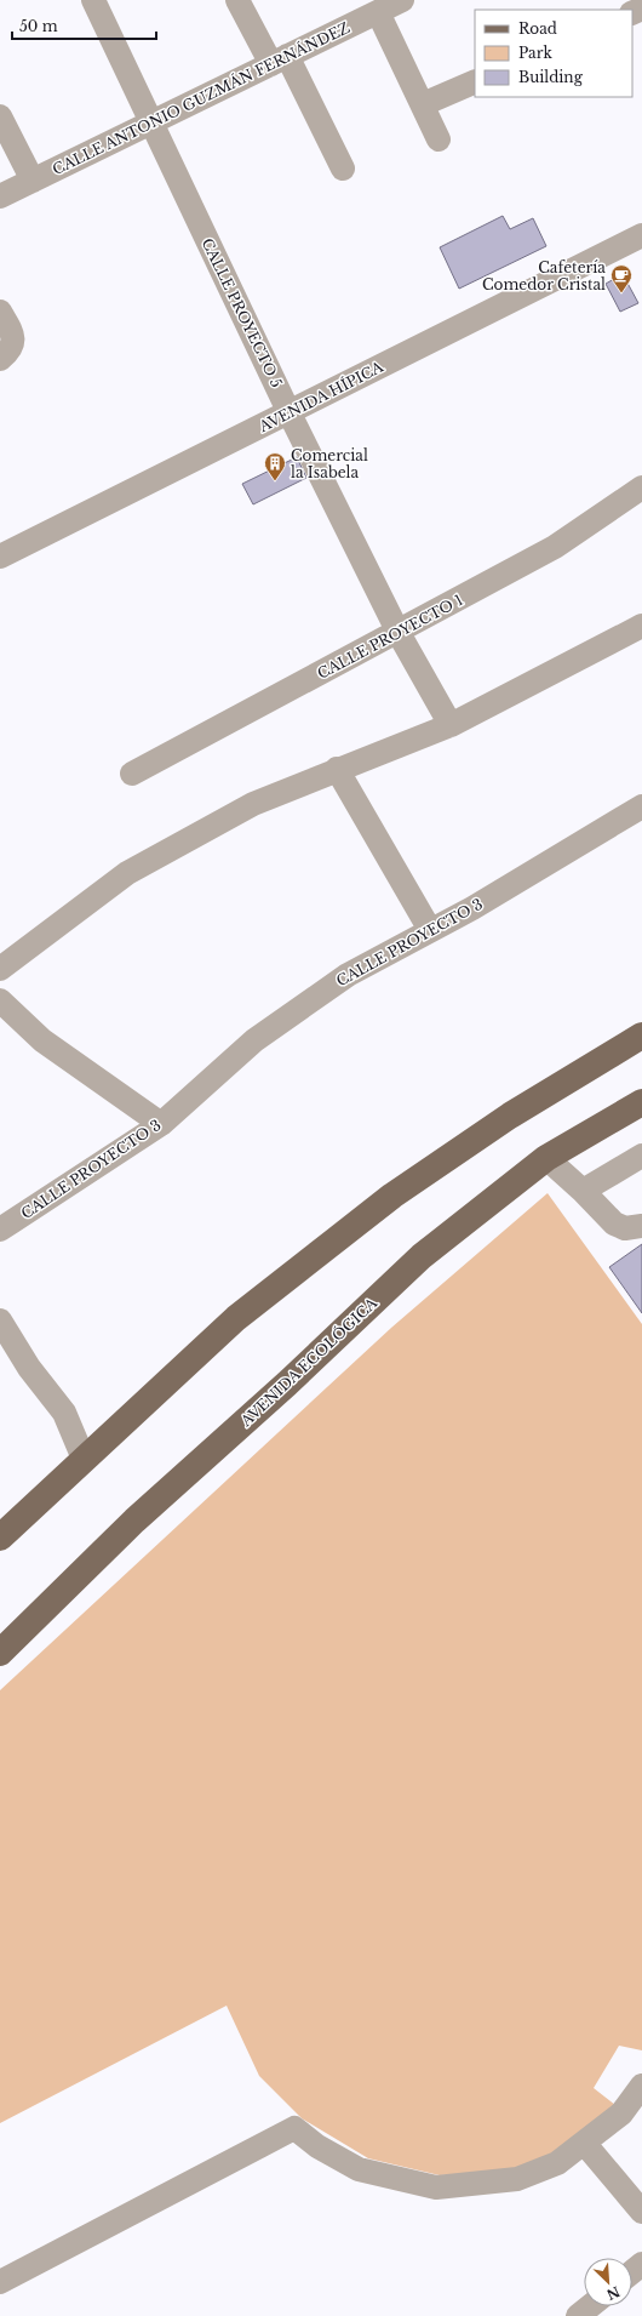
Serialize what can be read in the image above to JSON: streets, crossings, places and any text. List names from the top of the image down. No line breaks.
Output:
{"streets":{"main road":["AVENIDA ECOLÓGICA"],"street":["CALLE ANTONIO GUZMÁN FERNÁNDEZ","CALLE PROYECTO 5","AVENIDA HÍPICA","CALLE PROYECTO 1","CALLE PROYECTO 3"]},"crossings":[["CALLE ANTONIO GUZMÁN FERNÁNDEZ","CALLE PROYECTO 5"],["CALLE PROYECTO 5","AVENIDA HÍPICA"],["CALLE PROYECTO 5","CALLE PROYECTO 1"]],"places":{"cafe":["Cafetería Comedor Cristal"],"building":["Comercial la Isabela"]},"legend":["Road","Park","Building"],"scale_bar":"50 m","north":"bottom right"}
